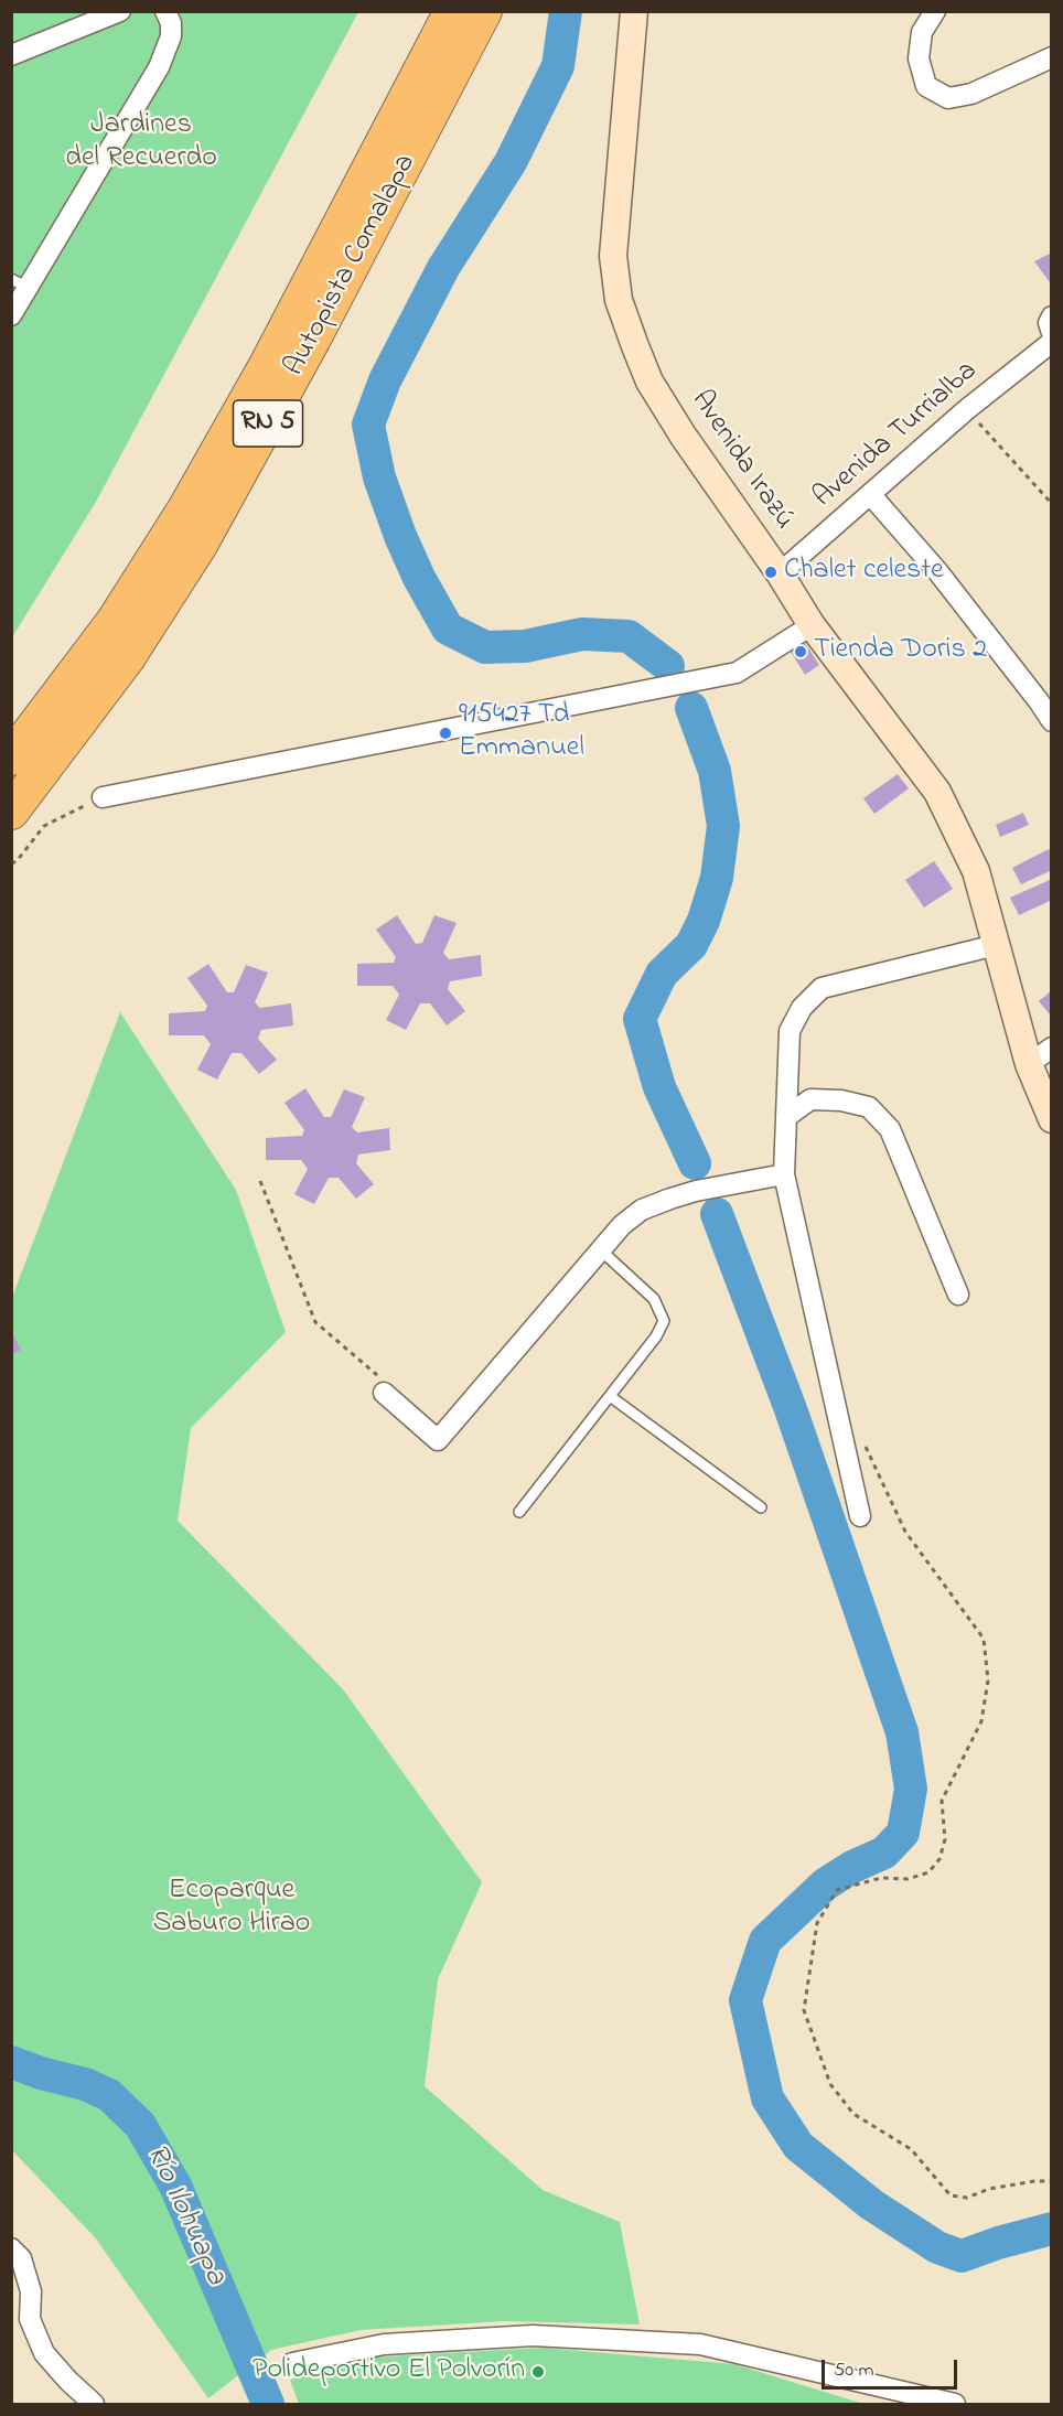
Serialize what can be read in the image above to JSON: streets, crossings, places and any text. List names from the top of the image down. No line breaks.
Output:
{"streets":{"highway":["Autopista Comalapa","RN 5"],"street":["Avenida Turrialba","Avenida Irazú"]},"crossings":[["Avenida Turrialba","Avenida Irazú"]],"water":["Río Ilohuapa"],"parks":["Jardines del Recuerdo","Ecoparque Saburo Hirao"],"places":["Chalet celeste","Tienda Doris 2","915427 Td Emmanuel","Polideportivo El Polvorín"],"scale_bar":"50 m"}
